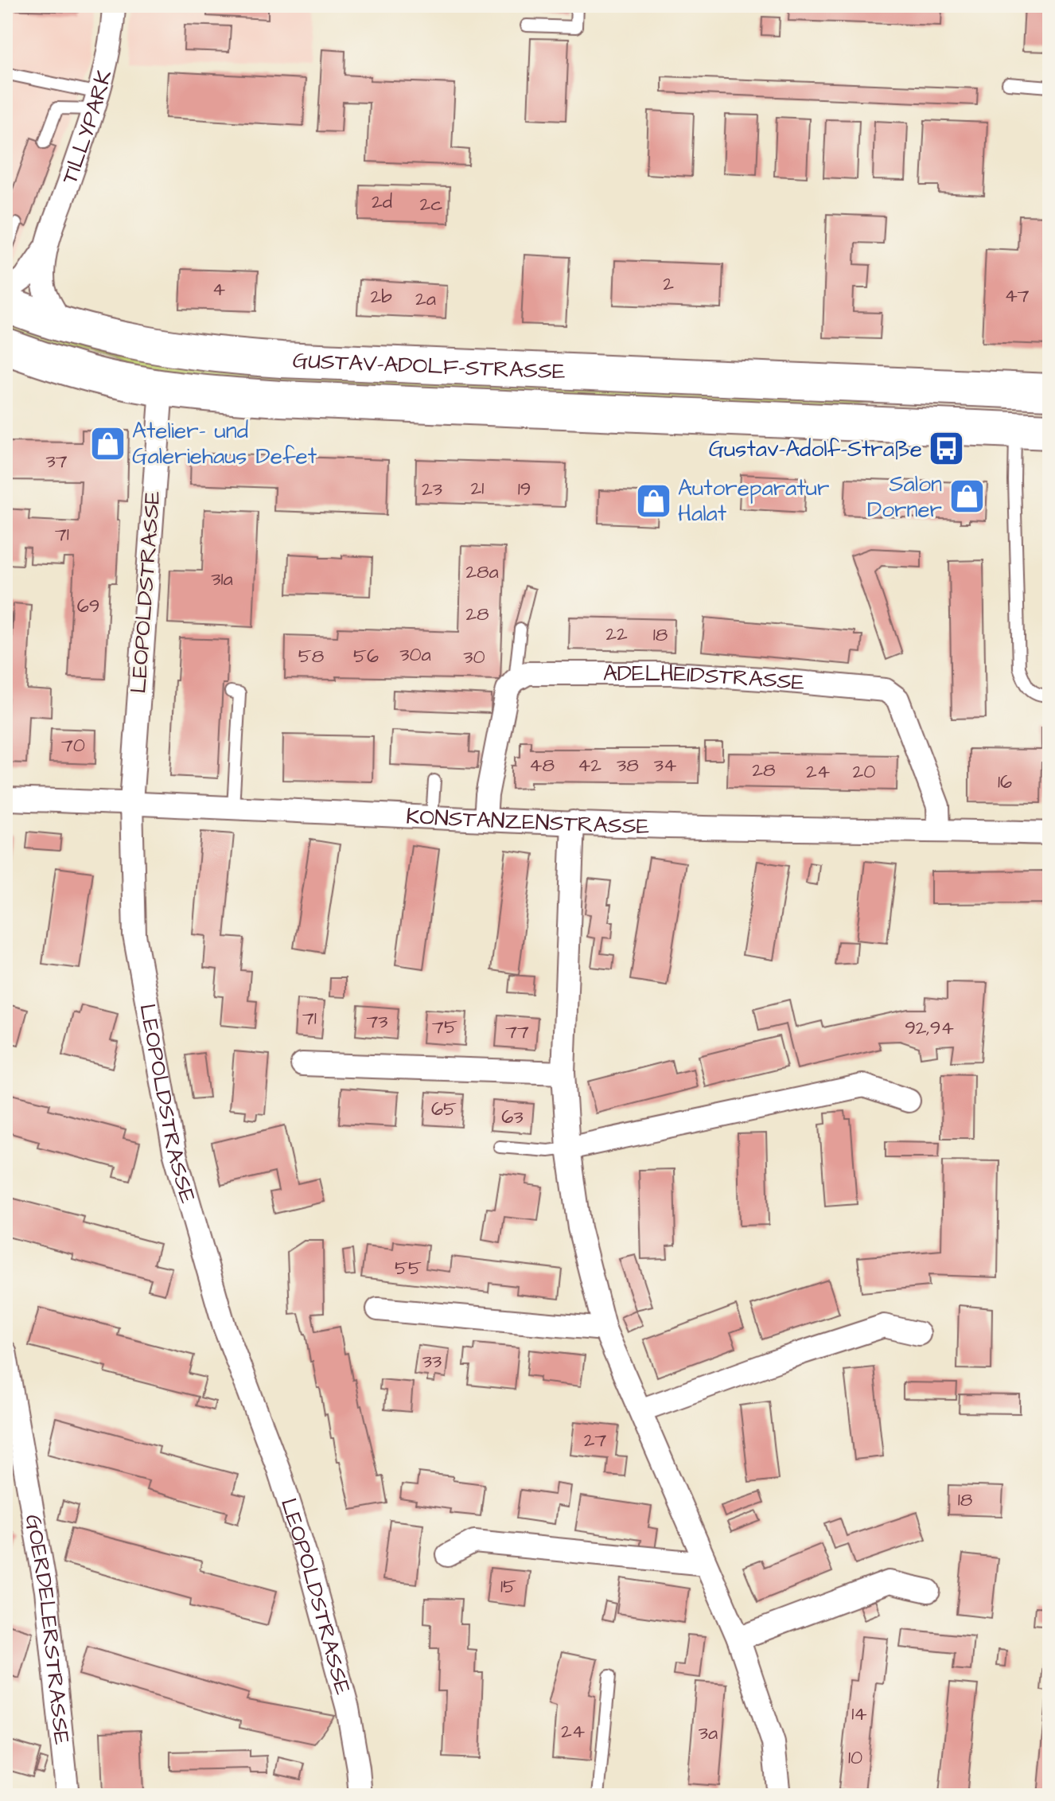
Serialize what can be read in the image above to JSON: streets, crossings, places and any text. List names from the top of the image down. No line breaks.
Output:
{"streets":{"main road":["GUSTAV-ADOLF-STRASSE"],"street":["TILLYPARK","LEOPOLDSTRASSE","ADELHEIDSTRASSE","KONSTANZENSTRASSE","GOERDELERSTRASSE"]},"crossings":[["TILLYPARK","GUSTAV-ADOLF-STRASSE"],["GUSTAV-ADOLF-STRASSE","LEOPOLDSTRASSE"],["LEOPOLDSTRASSE","KONSTANZENSTRASSE"],["ADELHEIDSTRASSE","KONSTANZENSTRASSE"]],"places":{"shop":["Atelier- und Galeriehaus Defet","Salon Dorner","Autoreparatur Halat"],"bus stop":["Gustav-Adolf-Straße"]},"house_numbers":["2d","2c","2","4","47","2b","2a","37","21","23","19","71","28a","31a","69","28","22","18","30a","58","56","30","70","48","42","38","34","28","24","20","16","71","73","75","92,94","77","65","63","55","33","27","18","15","14","24","3a","10"]}
